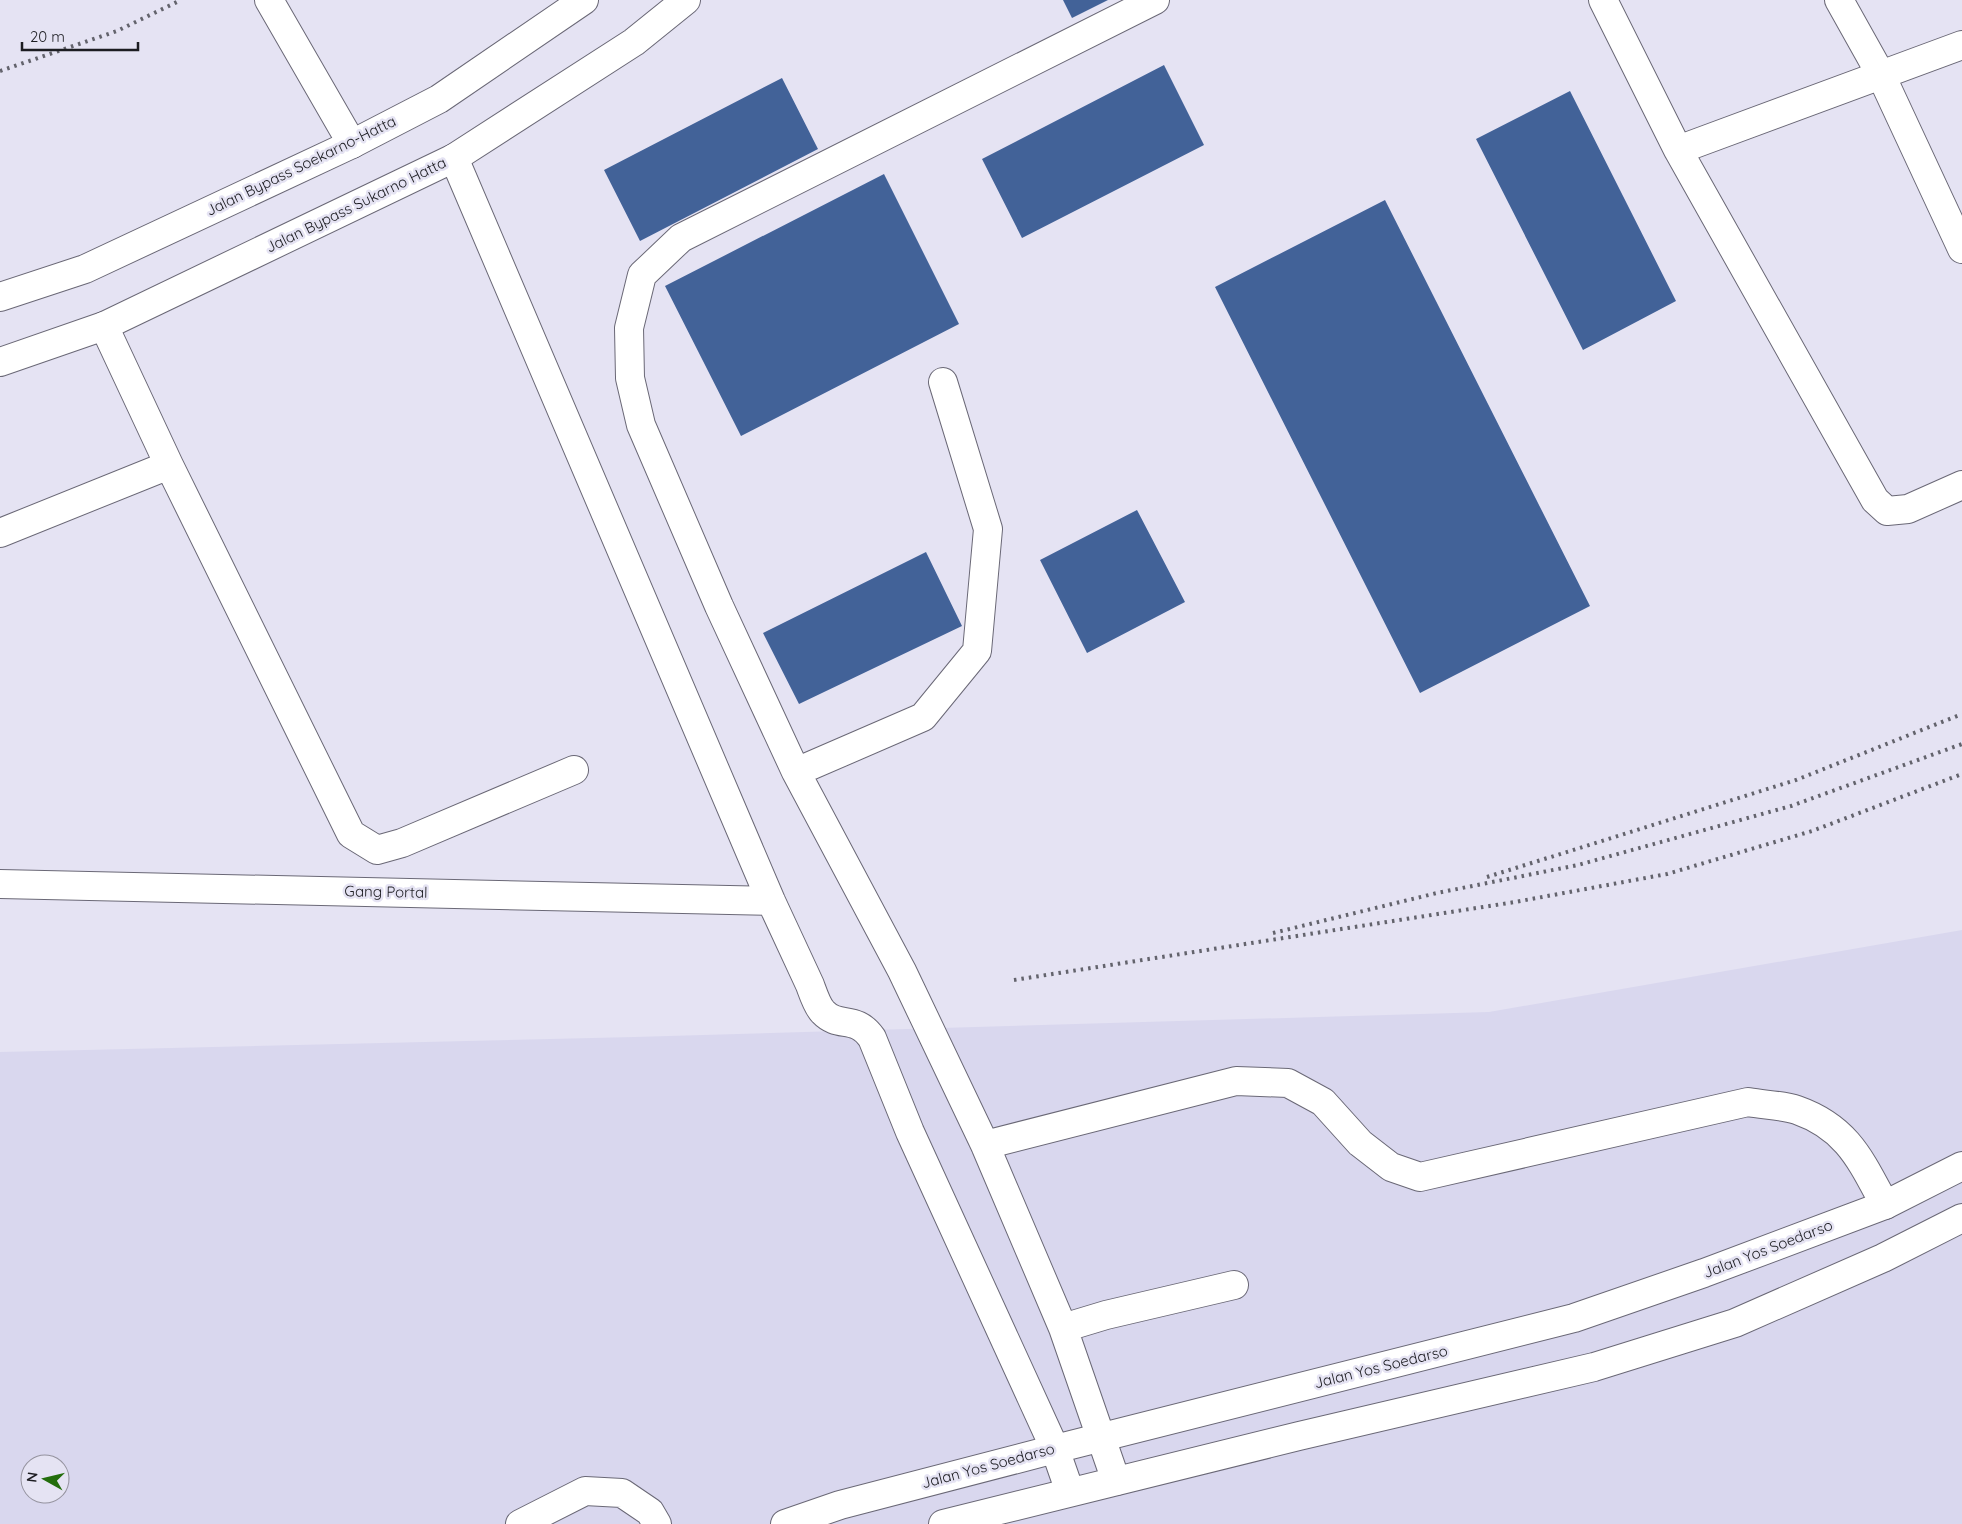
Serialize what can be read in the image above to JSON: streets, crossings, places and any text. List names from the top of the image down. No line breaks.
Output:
{"streets":{"main road":["Jalan Bypass Soekarno-Hatta","Jalan Bypass Sukarno Hatta","Gang Portal","Jalan Yos Soedarso"]},"scale_bar":"20 m","north":"left"}
